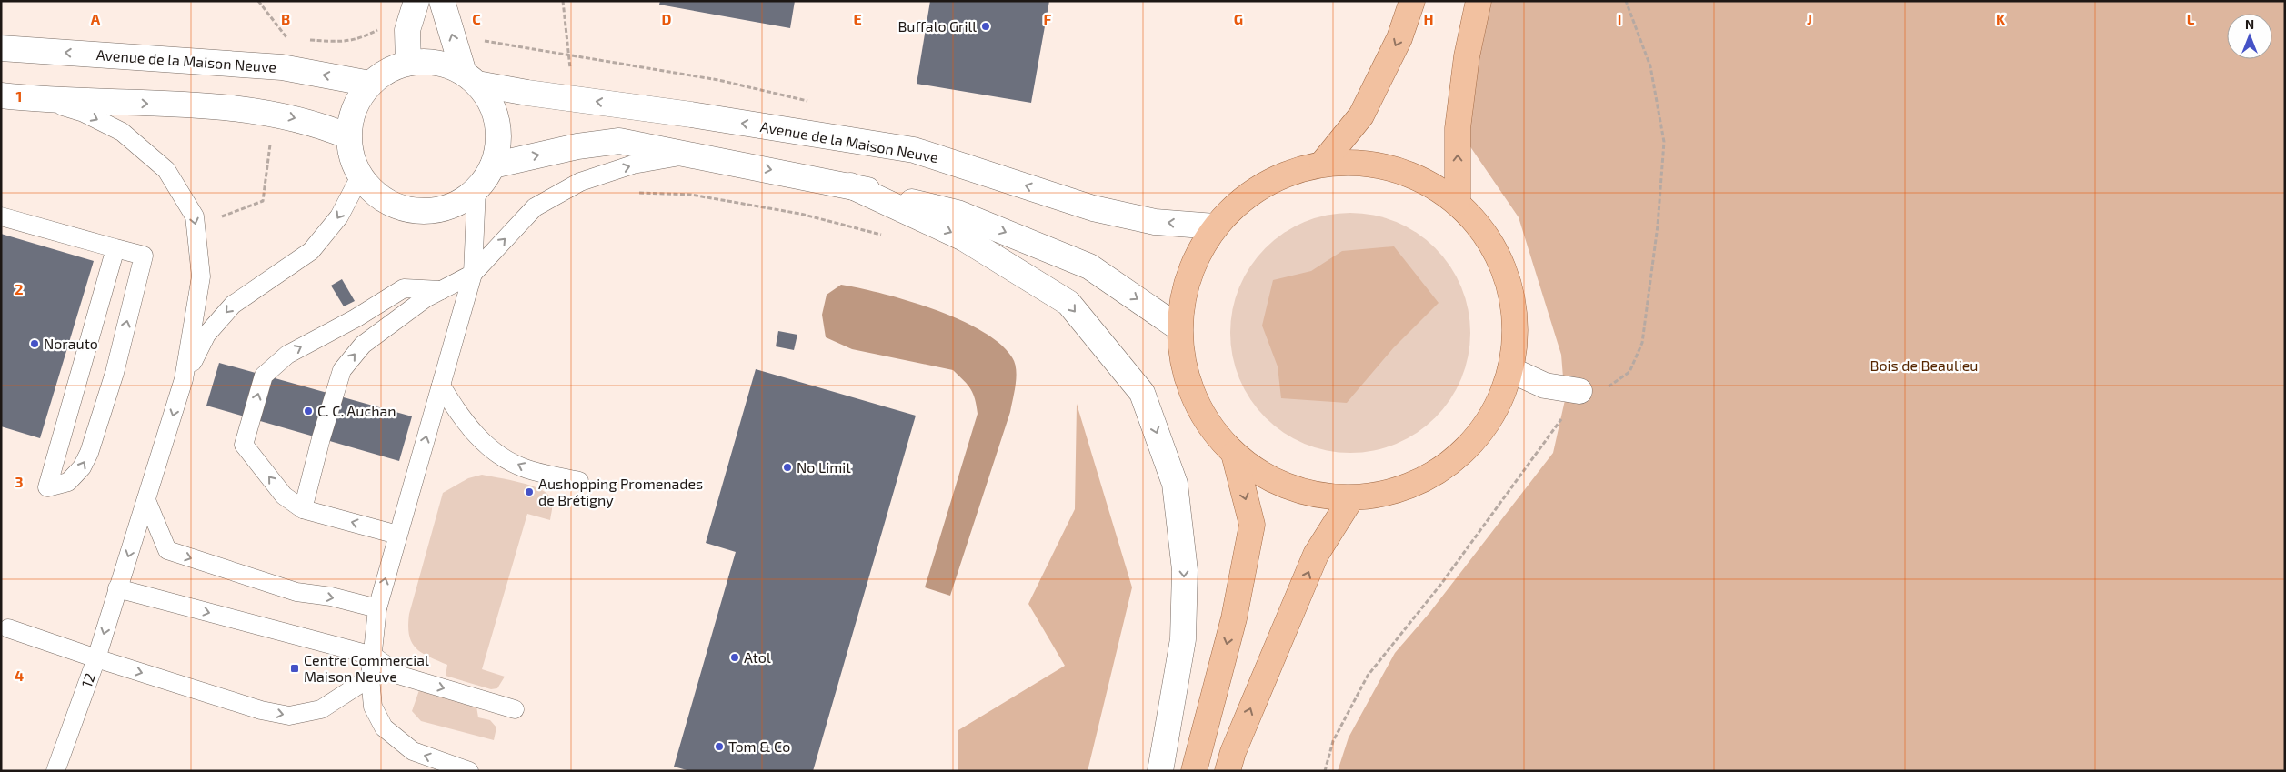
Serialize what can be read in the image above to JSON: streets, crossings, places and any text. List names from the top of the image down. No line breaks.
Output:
{"streets":{"street":["Avenue de la Maison Neuve"],"lane":["12"]},"parks":["Bois de Beaulieu"],"places":{"other":["Buffalo Grill","Norauto","C. C. Auchan","No Limit","Aushopping Promenades de Brétigny","Atol","Tom & Co"],"transit":["Centre Commercial Maison Neuve"]},"north":"top","grid":{"columns":["A","B","C","D","E","F","G","H","I","J","K","L"],"rows":["1","2","3","4"]}}
